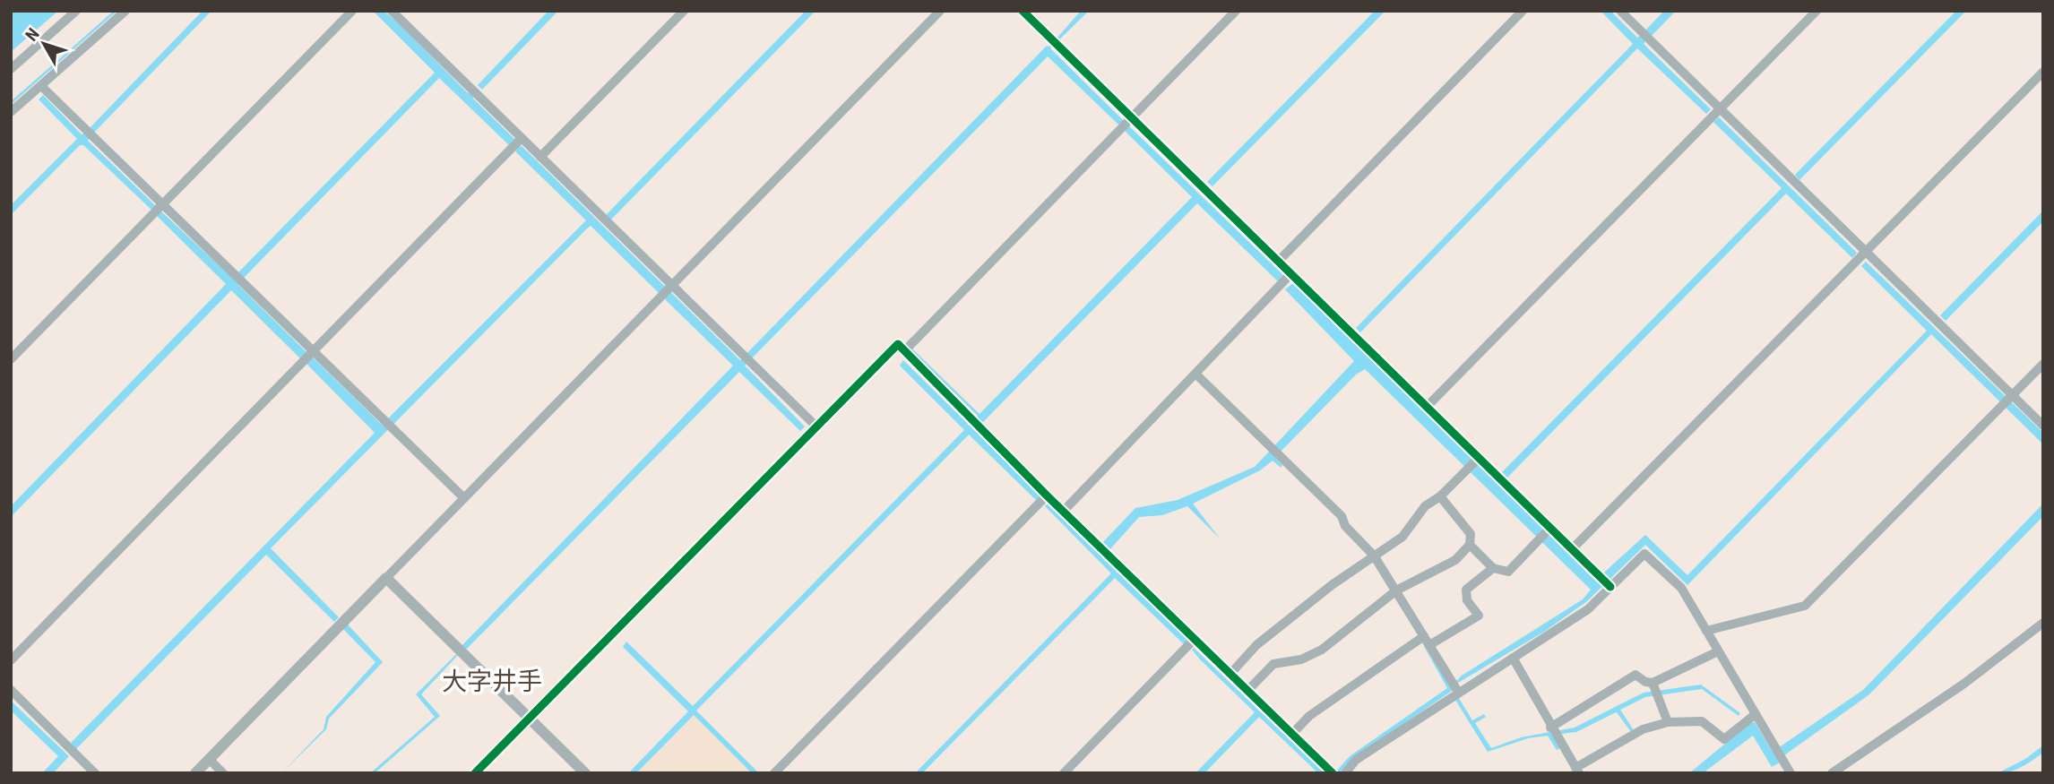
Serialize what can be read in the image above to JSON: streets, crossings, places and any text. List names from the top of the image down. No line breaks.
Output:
{"districts":["大字井手"],"north":"top left"}
